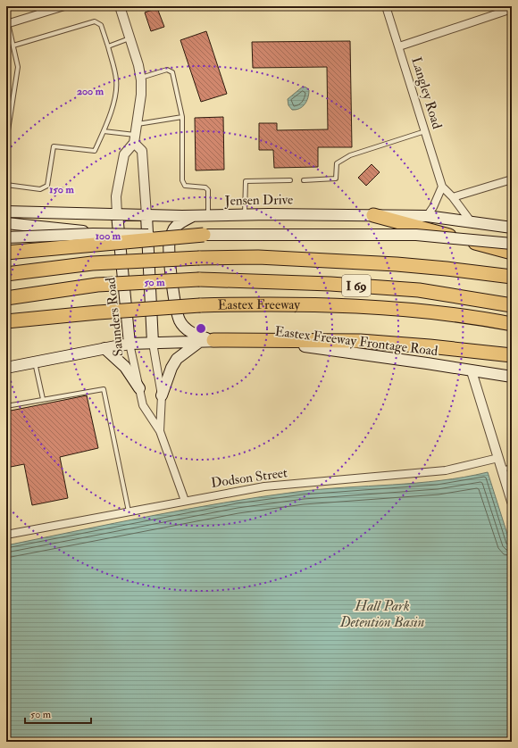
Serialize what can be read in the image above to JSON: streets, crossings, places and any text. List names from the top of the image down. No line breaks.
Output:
{"streets":{"highway":["I 69","Eastex Freeway"],"main road":["Jensen Drive","Saunders Road","Eastex Freeway Frontage Road"],"street":["Langley Road","Dodson Street"]},"crossings":[["Langley Road","Jensen Drive"],["Jensen Drive","Saunders Road"],["Saunders Road","Eastex Freeway Frontage Road"],["Saunders Road","Dodson Street"]],"water":["Hall Park Detention Basin"],"scale_bar":"50 m","rings":["200 m","150 m","100 m","50 m"]}
